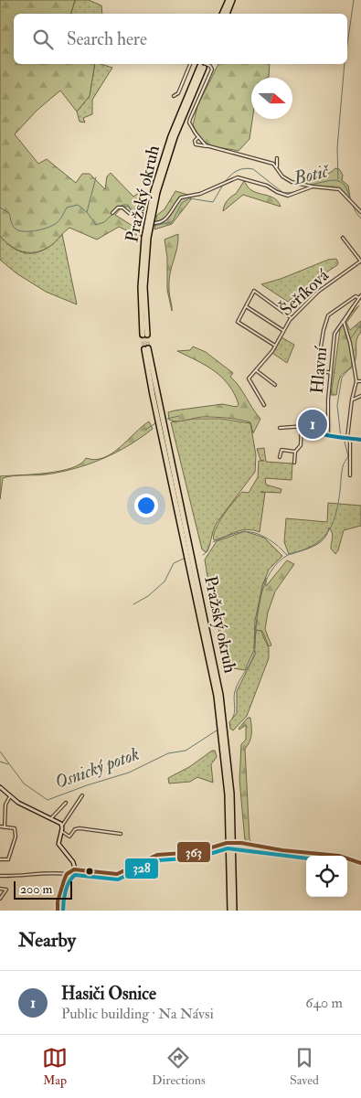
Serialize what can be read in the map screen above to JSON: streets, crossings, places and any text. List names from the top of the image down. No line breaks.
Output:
{"streets":{"highway":["Pražský okruh"],"street":["Šeříková","Hlavní"]},"water":["Botič","Osnický potok"],"lines":["transit line 363","transit line 328"],"scale_bar":"200 m","north":"right","page":{"search":"Search here","pins":"1","scale":"200 m","heading":"Nearby","list":[{"mark":"1","name":"Hasiči Osnice","note":"Public building · Na Návsi","value":"640 m"}],"nav":["Map","Directions","Saved"]}}
